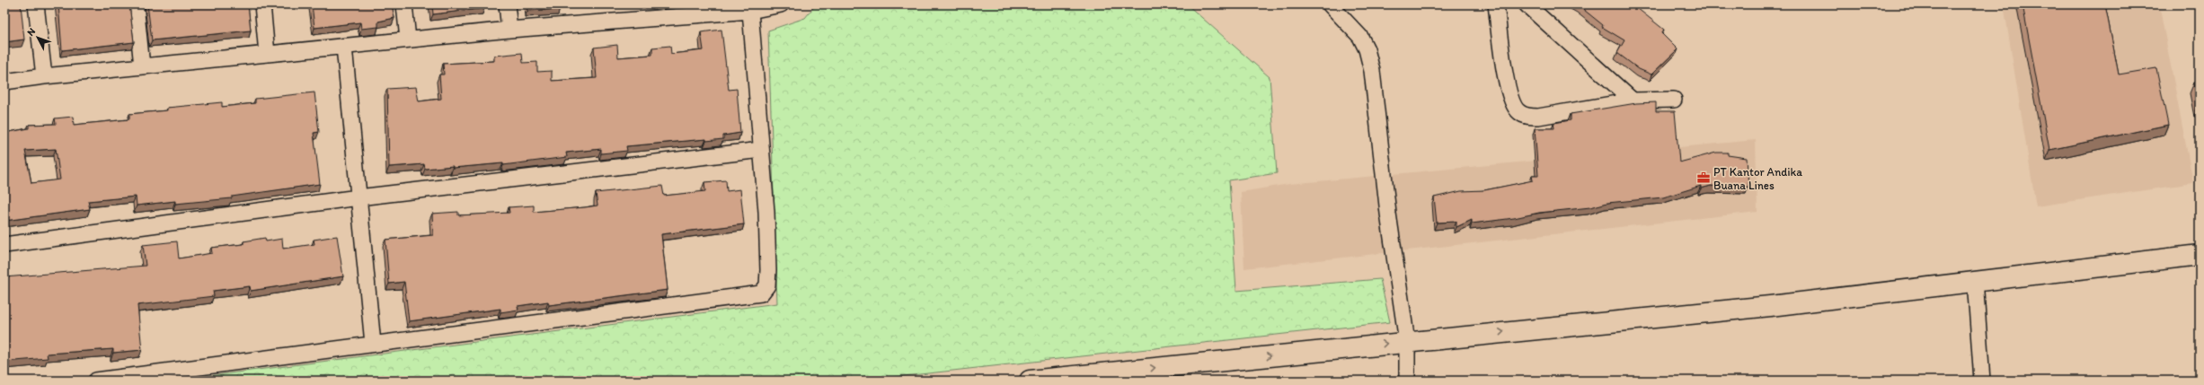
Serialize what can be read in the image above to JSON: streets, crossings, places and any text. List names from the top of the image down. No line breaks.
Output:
{"places":{"office":["PT Kantor Andika Buana Lines"]},"north":"top left"}
